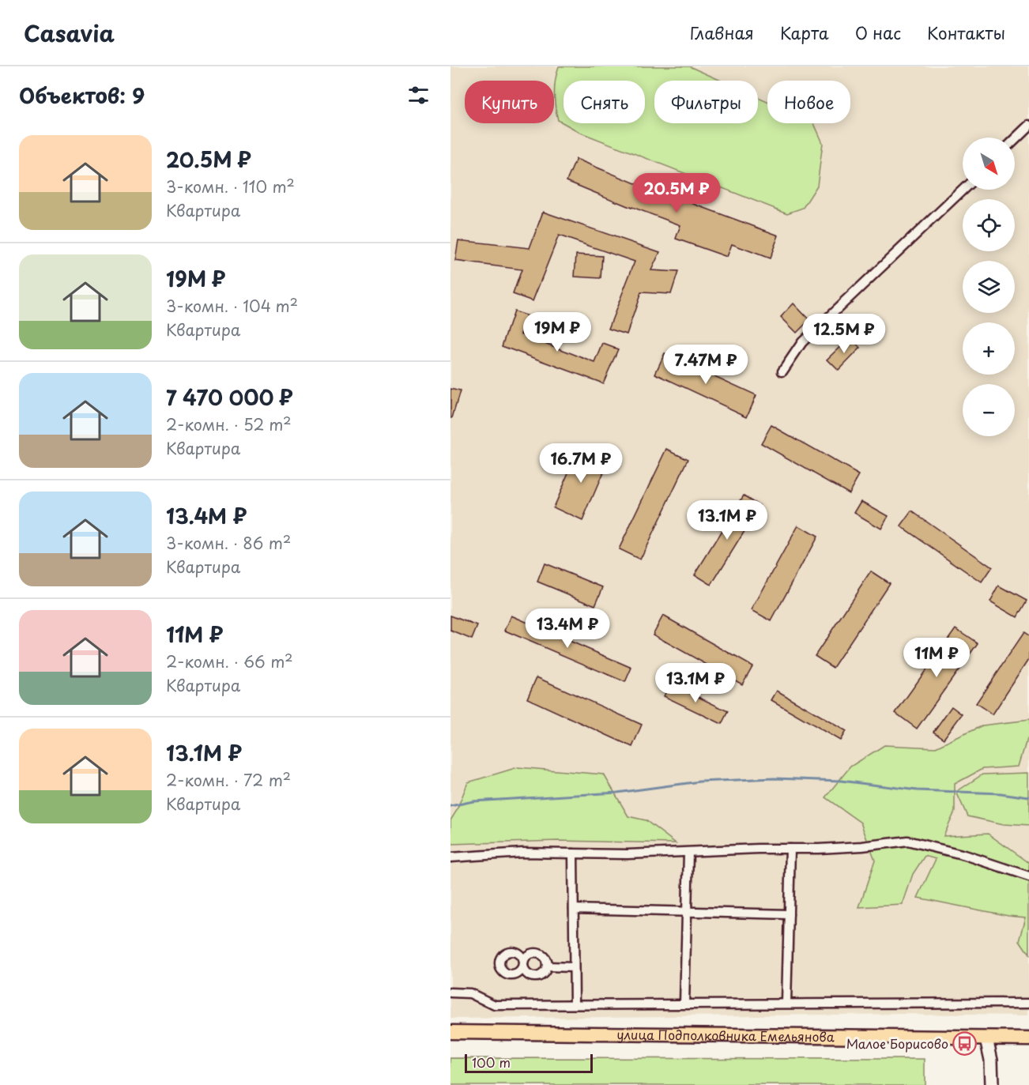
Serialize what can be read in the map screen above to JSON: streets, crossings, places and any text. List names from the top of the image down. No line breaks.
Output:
{"streets":{"main road":["улица Подполковника Емельянова"]},"places":{"bus stop":["Малое Борисово"]},"scale_bar":"100 m","north":"bottom right","page":{"header":"Casavia","nav":["Главная","Карта","О нас","Контакты"],"heading":"Объектов: 9","chip":["Купить","Снять","Фильтры","Новое"],"list":[{"name":"20.5M ₽","note":"3-комн. · 110 m² · Квартира"},{"name":"19M ₽","note":"3-комн. · 104 m² · Квартира"},{"name":"7 470 000 ₽","note":"2-комн. · 52 m² · Квартира"},{"name":"13.4M ₽","note":"3-комн. · 86 m² · Квартира"},{"name":"11M ₽","note":"2-комн. · 66 m² · Квартира"},{"name":"13.1M ₽","note":"2-комн. · 72 m² · Квартира"}],"map_buttons":["+","−"],"price":["20.5M ₽","19M ₽","12.5M ₽","7.47M ₽","16.7M ₽","13.1M ₽","13.4M ₽","11M ₽","13.1M ₽"],"scale":"100 m"}}
